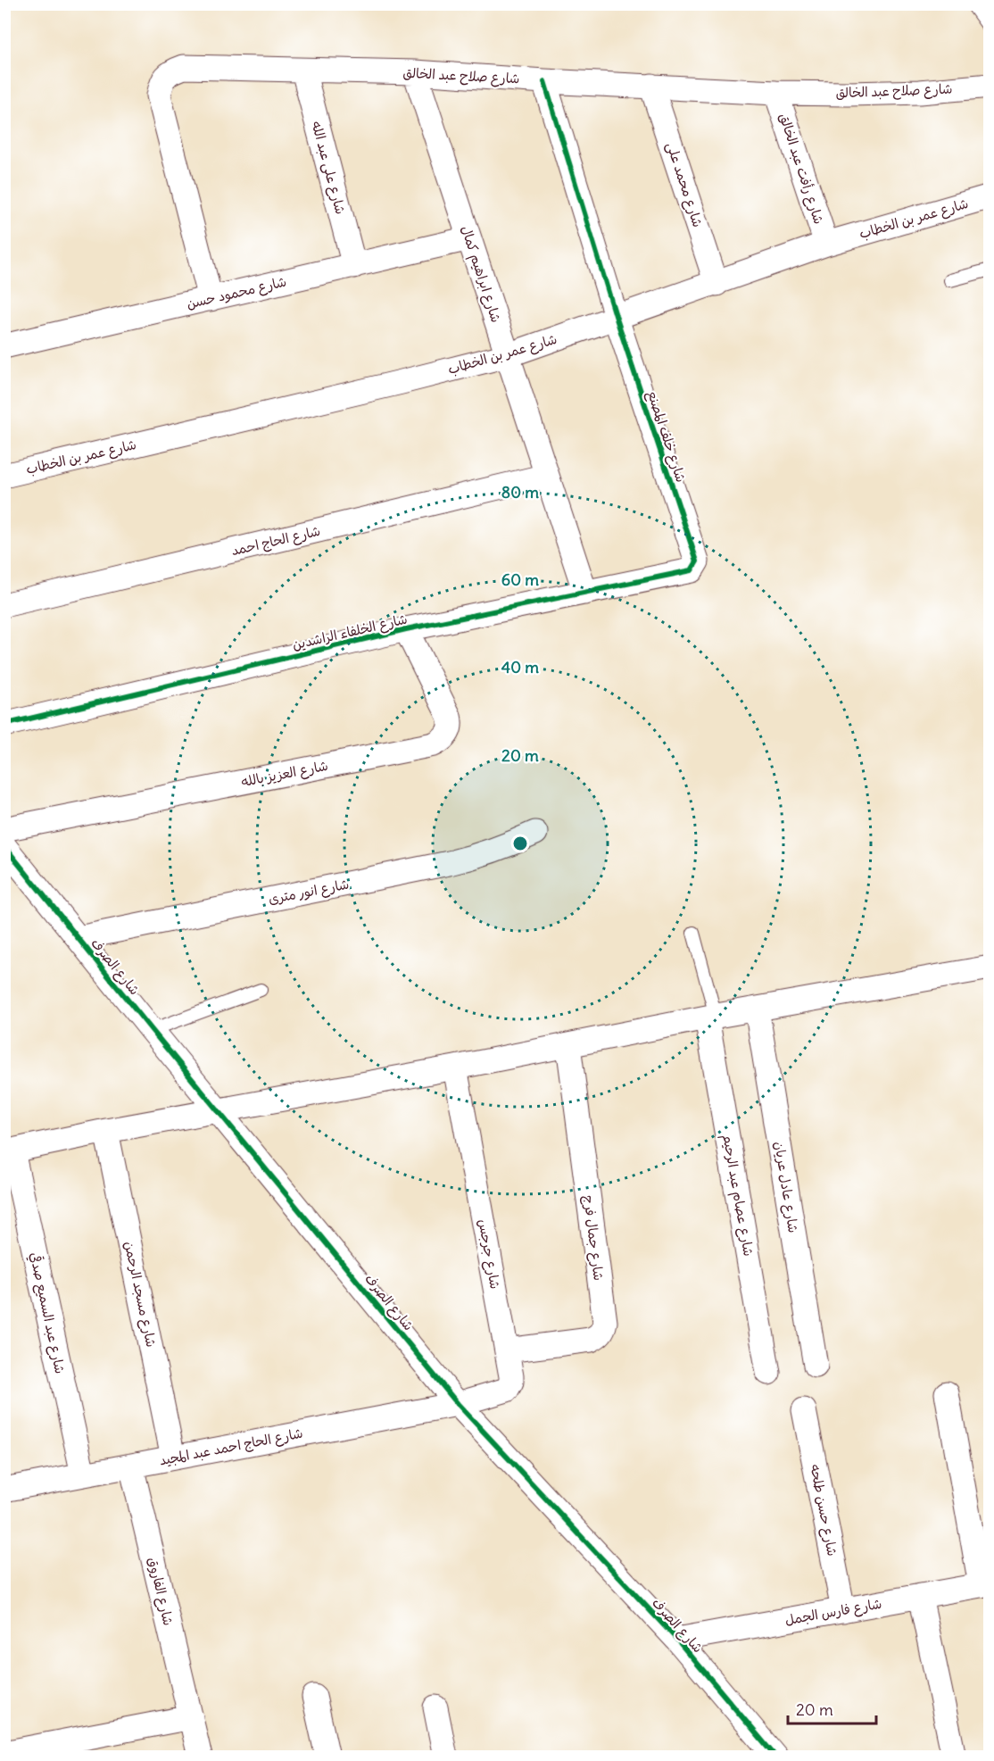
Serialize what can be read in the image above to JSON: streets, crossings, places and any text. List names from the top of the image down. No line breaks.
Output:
{"streets":{"street":["شارع صلاح عبد الخالق","شارع على عبد الله","شارع رأفت عبد الخالق","شارع محمد على","شارع عمر بن الخطاب","شارع ابراهيم كمال","شارع محمود حسن","شارع خلف المصنع","شارع الحاج احمد","شارع الخلفاء الراشدين","شارع العزيز بالله","شارع انور مترى","شارع الصرف","شارع عادل عريان","شارع عصام عبد الرحيم","شارع جمال فرج","شارع جرجس","شارع مسجد الرحمن","شارع عبد السميع صدقي","شارع الحاج احمد عبد المجيد","شارع حسن طلحه","شارع الفاروق","شارع فارس الجمل"]},"crossings":[["شارع صلاح عبد الخالق","شارع على عبد الله"],["شارع صلاح عبد الخالق","شارع رأفت عبد الخالق"],["شارع صلاح عبد الخالق","شارع محمد على"],["شارع صلاح عبد الخالق","شارع ابراهيم كمال"],["شارع صلاح عبد الخالق","شارع محمود حسن"],["شارع صلاح عبد الخالق","شارع خلف المصنع"],["شارع على عبد الله","شارع محمود حسن"],["شارع رأفت عبد الخالق","شارع عمر بن الخطاب"],["شارع محمد على","شارع عمر بن الخطاب"],["شارع عمر بن الخطاب","شارع ابراهيم كمال"],["شارع عمر بن الخطاب","شارع خلف المصنع"],["شارع ابراهيم كمال","شارع محمود حسن"],["شارع ابراهيم كمال","شارع الحاج احمد"],["شارع ابراهيم كمال","شارع الخلفاء الراشدين"],["شارع خلف المصنع","شارع الخلفاء الراشدين"],["شارع الخلفاء الراشدين","شارع العزيز بالله"],["شارع انور مترى","شارع الصرف"],["شارع الصرف","شارع جرجس"],["شارع الصرف","شارع الحاج احمد عبد المجيد"],["شارع الصرف","شارع فارس الجمل"],["شارع جمال فرج","شارع جرجس"],["شارع جرجس","شارع الحاج احمد عبد المجيد"],["شارع مسجد الرحمن","شارع الحاج احمد عبد المجيد"],["شارع عبد السميع صدقي","شارع الحاج احمد عبد المجيد"],["شارع الحاج احمد عبد المجيد","شارع الفاروق"],["شارع حسن طلحه","شارع فارس الجمل"]],"scale_bar":"20 m","rings":["80 m","60 m","40 m","20 m"]}
